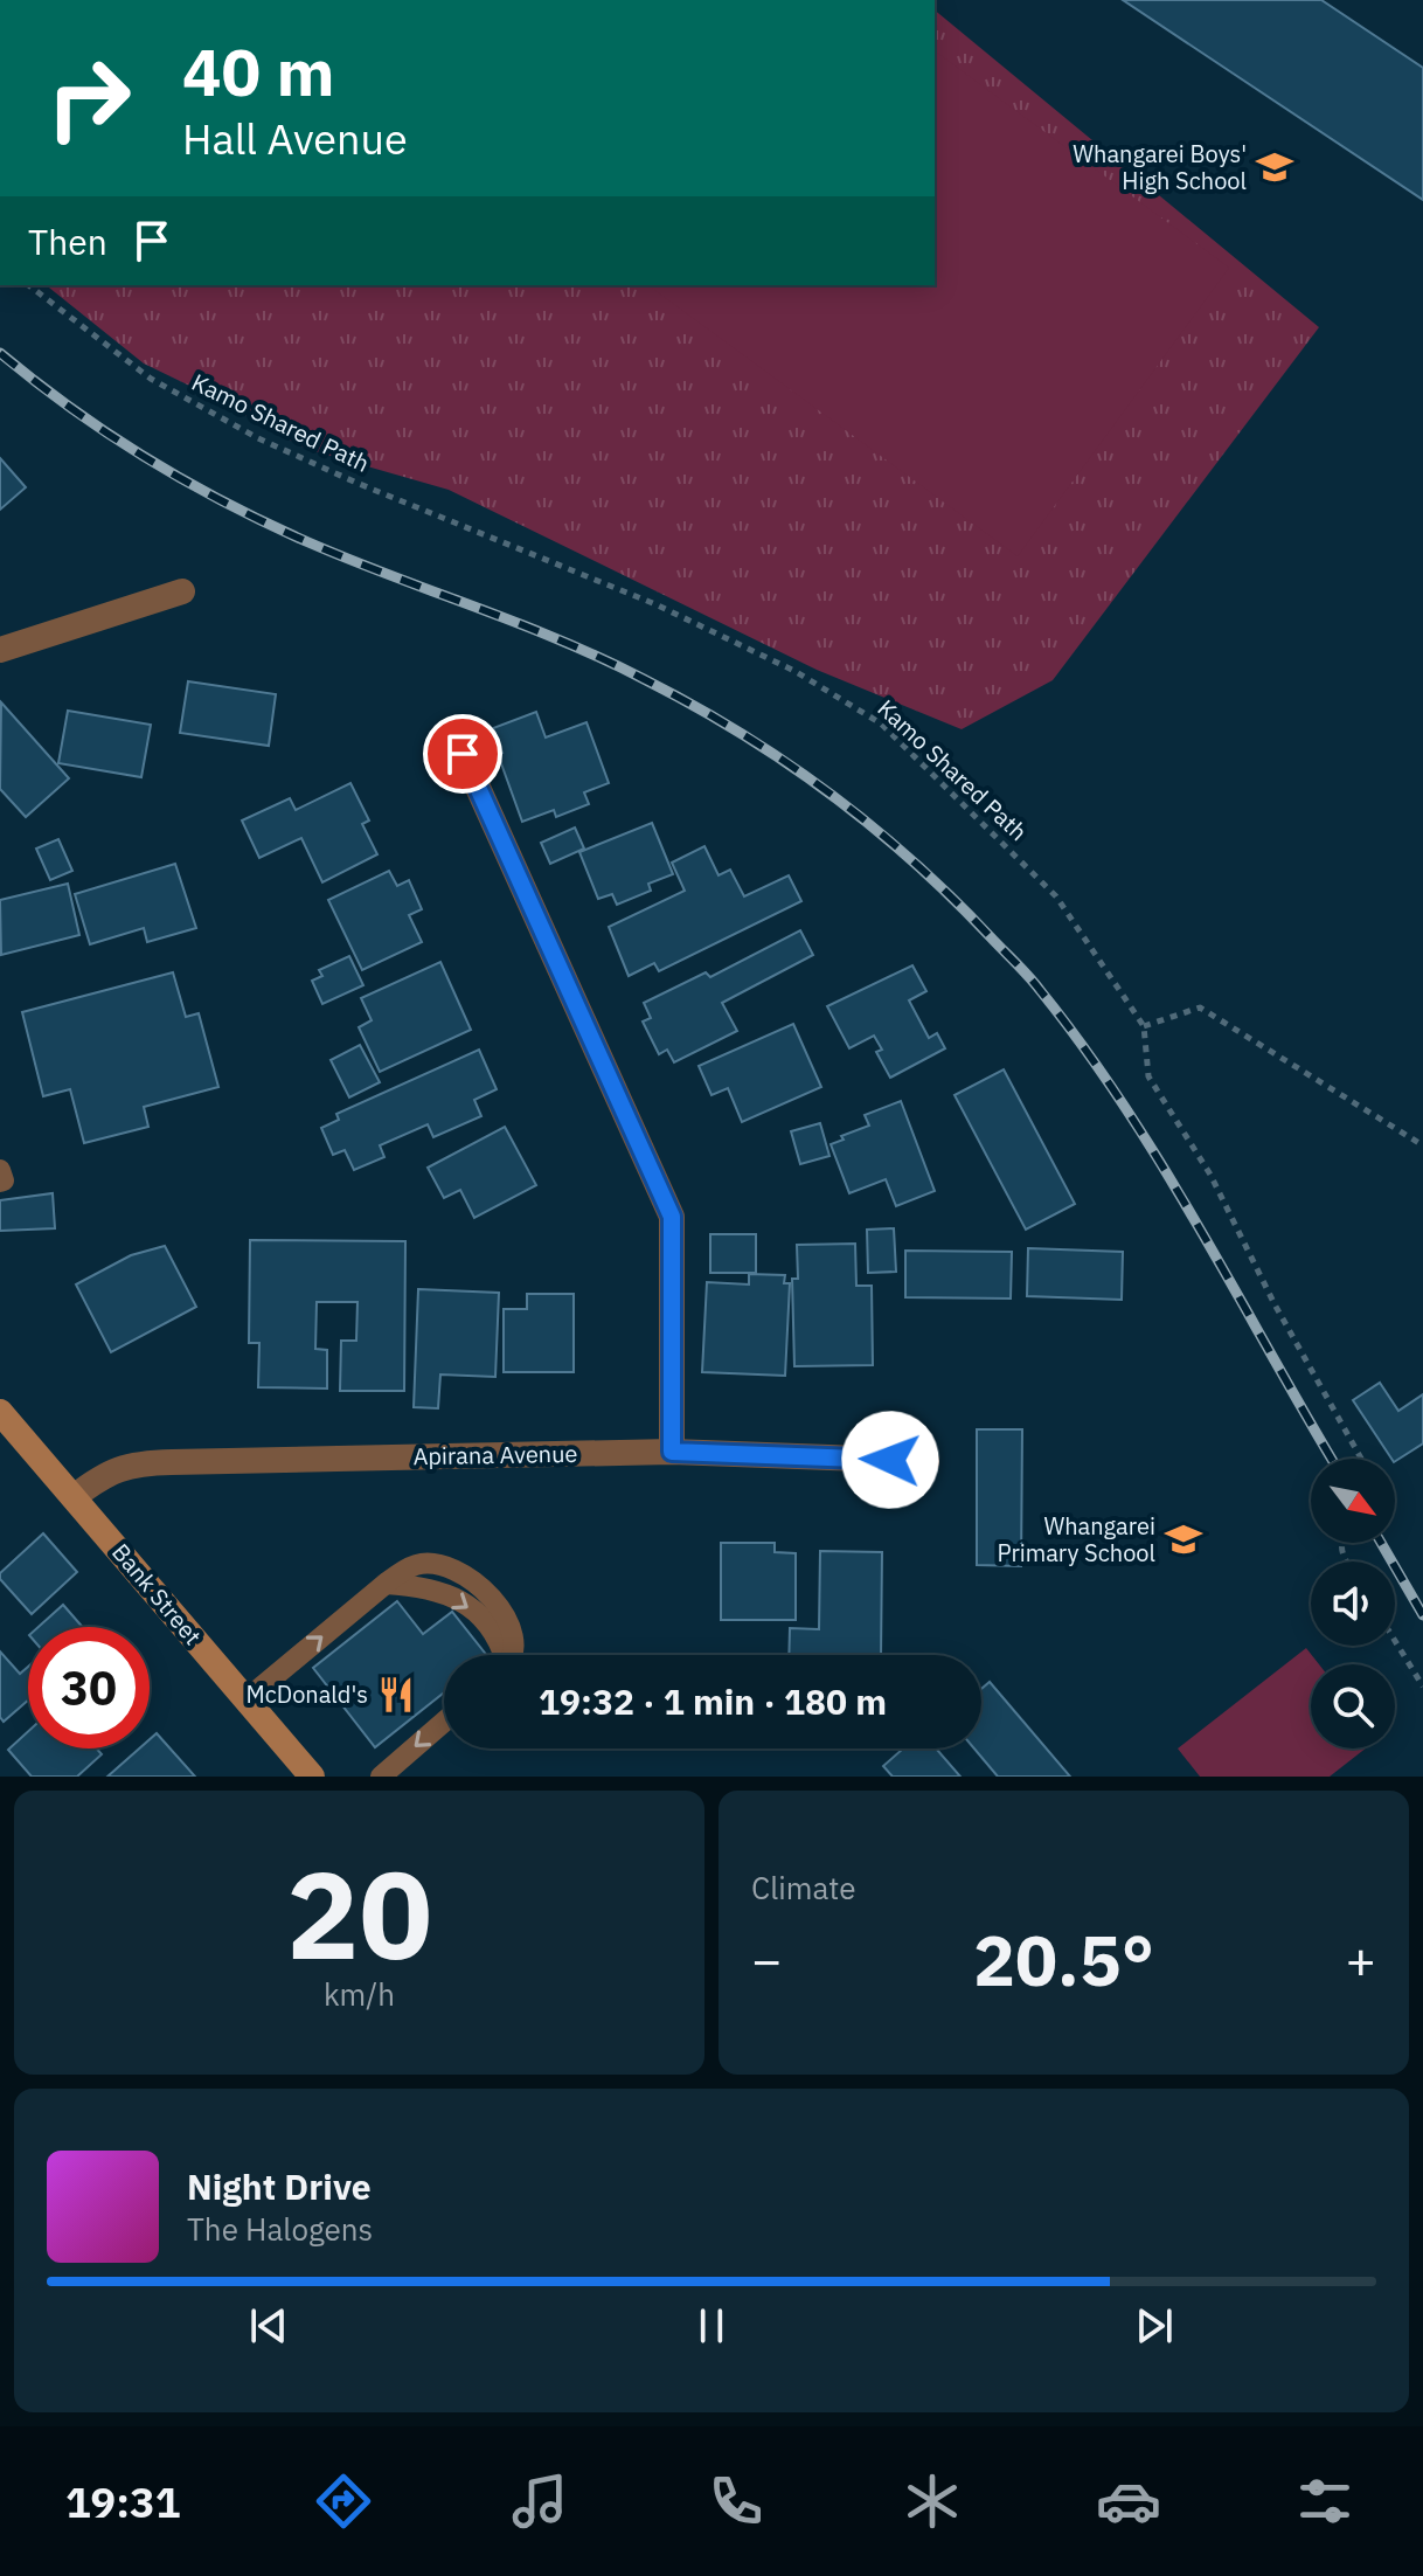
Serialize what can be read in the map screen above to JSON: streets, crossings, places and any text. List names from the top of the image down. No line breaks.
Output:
{"streets":{"main road":["Bank Street"],"street":["Apirana Avenue"],"path":["Kamo Shared Path"]},"crossings":[["Apirana Avenue","Bank Street"]],"places":{"school or university":["Whangarei Boys' High School","Whangarei Primary School"],"restaurant":["McDonald's"]},"north":"bottom right","page":{"turn":["40 m","Hall Avenue"],"then":"Then","limit":"30","trip":"19:32 · 1 min · 180 m","tile":[["20","km/h"],"Climate"],"heat":["−","20.5°","+"],"song":["Night Drive","The Halogens"],"tabs":"19:31"}}
